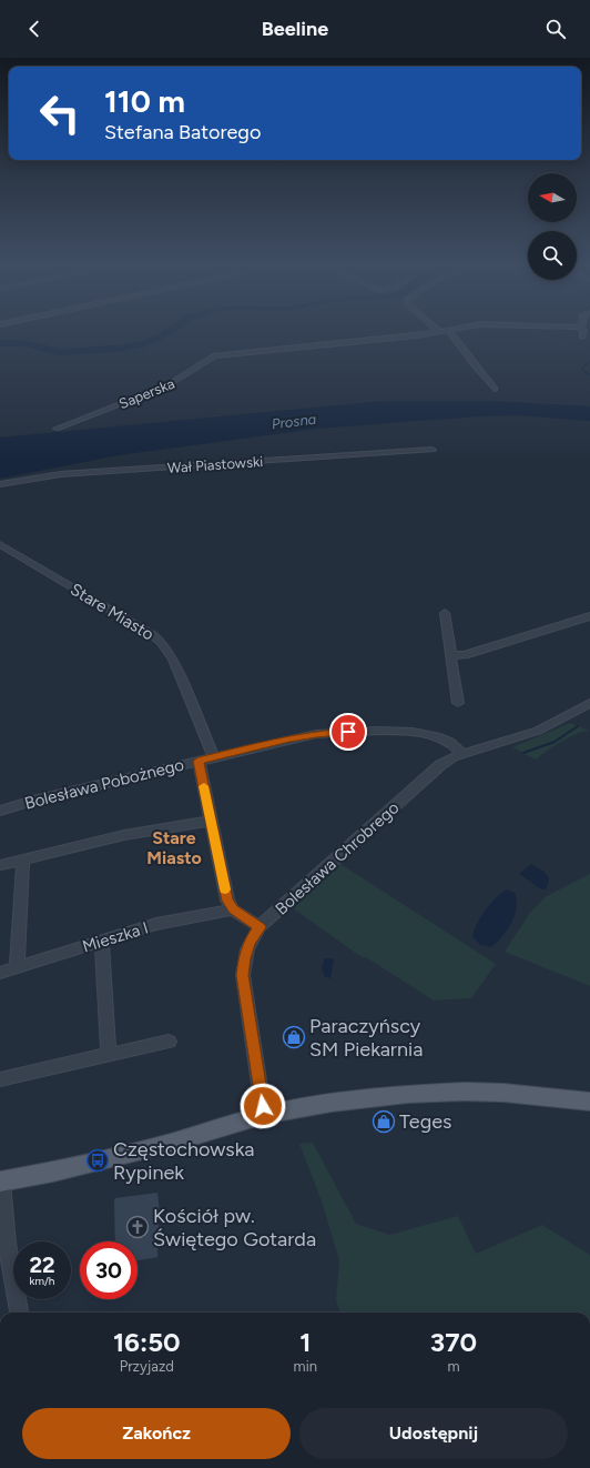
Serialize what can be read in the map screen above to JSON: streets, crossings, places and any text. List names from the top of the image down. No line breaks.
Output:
{"streets":{"street":["Saperska","Wał Piastowski","Stare Miasto","Bolesława Pobożnego","Bolesława Chrobrego","Mieszka I"]},"crossings":[["Stare Miasto","Bolesława Pobożnego"],["Bolesława Pobożnego","Bolesława Chrobrego"]],"districts":["Stare Miasto"],"water":["Prosna"],"places":{"shop":["Paraczyńscy SM Piekarnia","Teges"],"bus stop":["Częstochowska Rypinek"],"church":["Kościół pw. Świętego Gotarda"]},"north":"left","page":{"header":"Beeline","turn":["110 m","Stefana Batorego"],"speed":"22 km/h","limit":"30","eta":["16:50","Przyjazd","1","min","370","m"],"buttons":["Zakończ","Udostępnij"]}}
